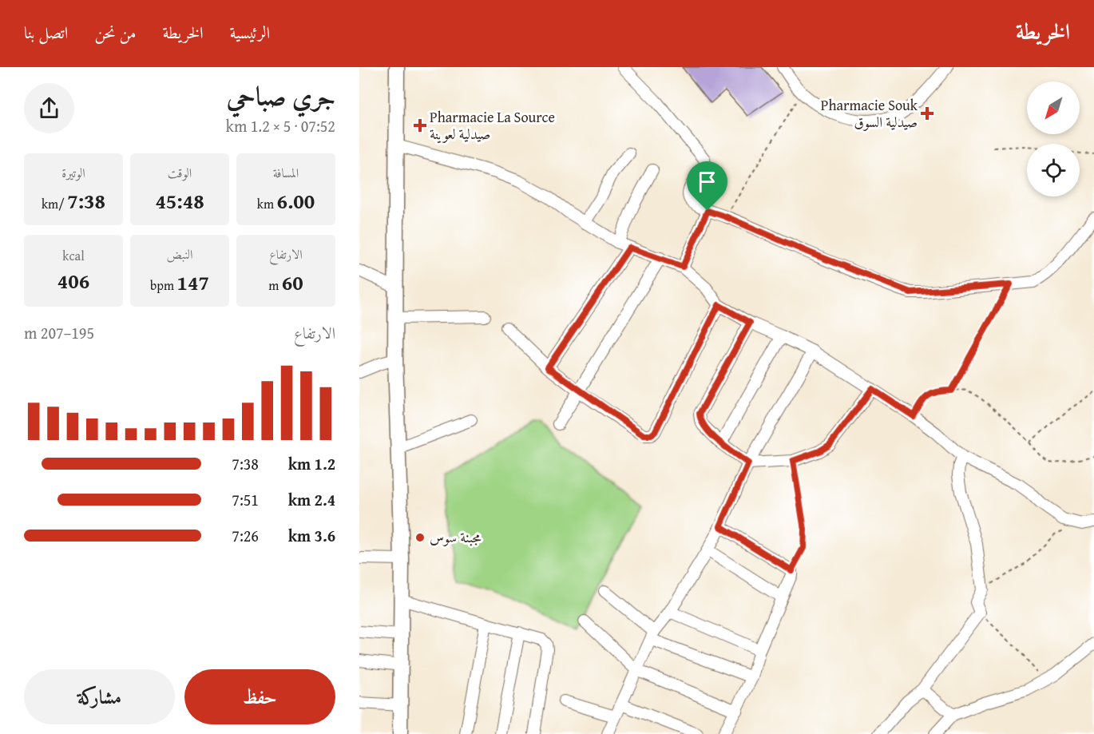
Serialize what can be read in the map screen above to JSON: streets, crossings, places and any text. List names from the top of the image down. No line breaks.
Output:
{"places":{"health":["Pharmacie Souk صيدلية السوق","Pharmacie La Source صيدلية لعوينة"],"other":["مجبنة سوس"]},"north":"bottom left","page":{"header":"الخريطة","nav":["الرئيسية","الخريطة","من نحن","اتصل بنا"],"heading":["جري صباحي","07:52 · 5 × 1.2 km"],"stats":[["المسافة","6.00 km"],["الوقت","45:48"],["الوتيرة","7:38 /km"],["الارتفاع","60 m"],["النبض","147 bpm"],["kcal","406"]],"chart":["الارتفاع","195–207 m"],"list":[{"name":"1.2 km","note":"7:38"},{"name":"2.4 km","note":"7:51"},{"name":"3.6 km","note":"7:26"}],"buttons":["حفظ","مشاركة"]}}
